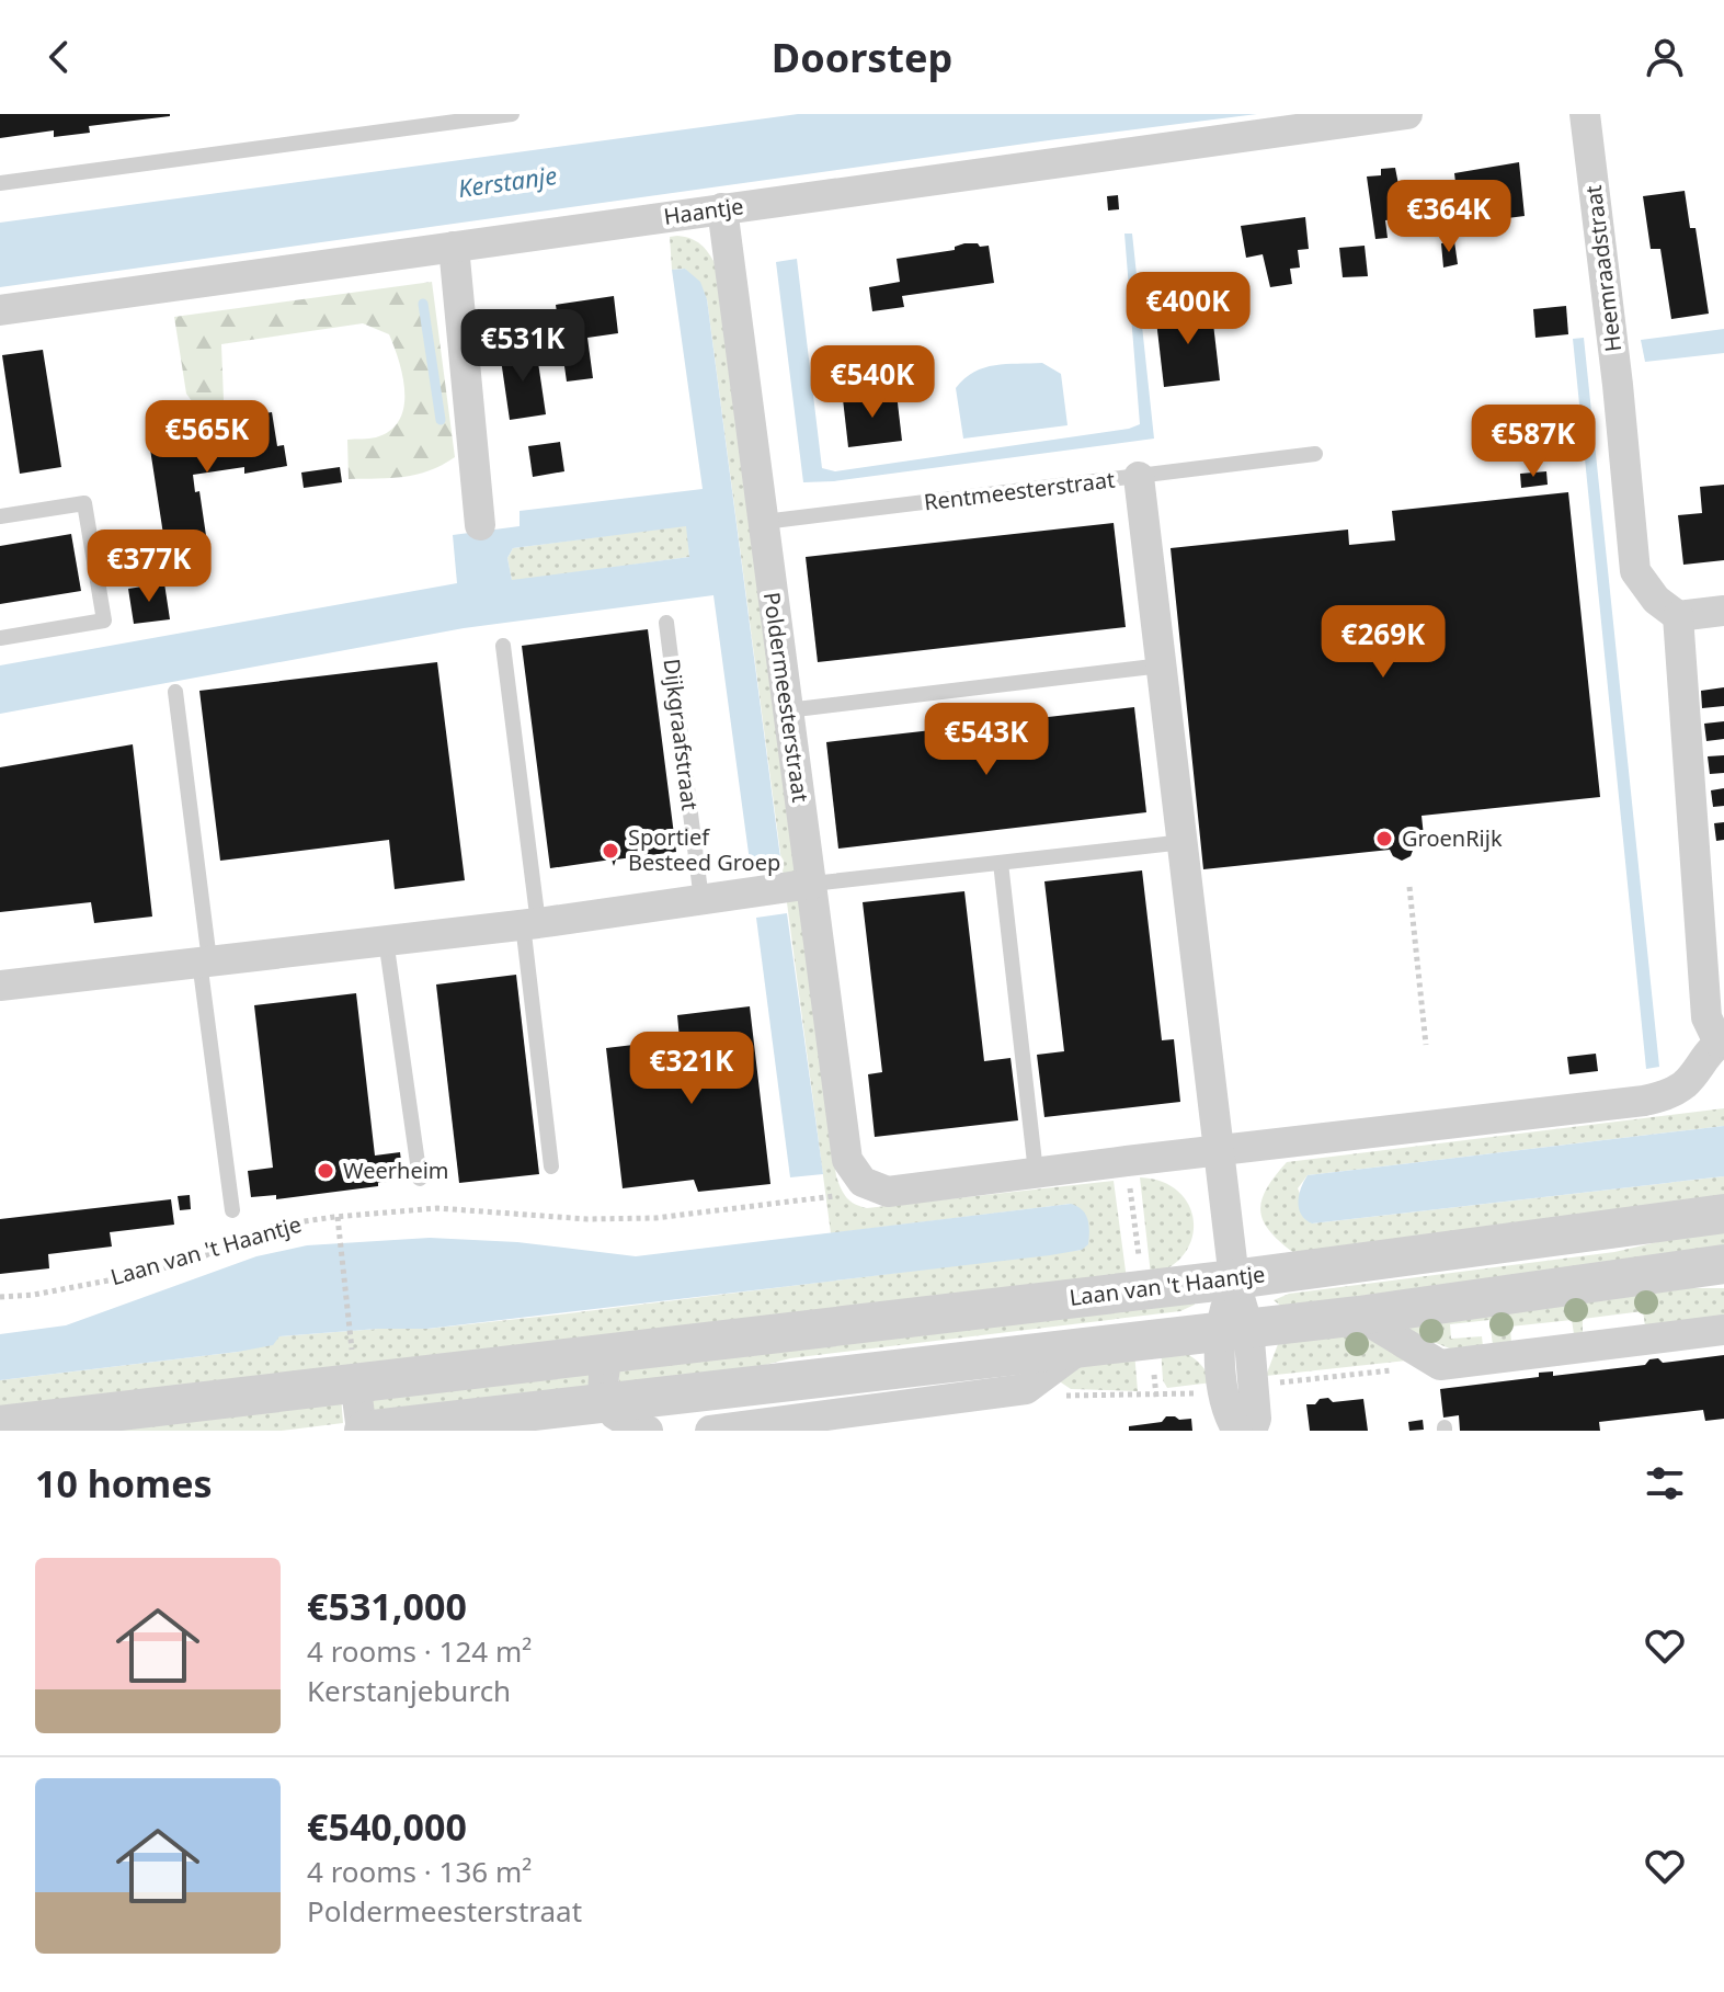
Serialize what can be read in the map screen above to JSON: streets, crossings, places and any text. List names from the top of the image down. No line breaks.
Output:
{"streets":{"street":["Haantje","Heemraadstraat","Rentmeesterstraat","Poldermeesterstraat","Laan van 't Haantje"],"lane":["Dijkgraafstraat"]},"crossings":[["Haantje","Poldermeesterstraat"],["Rentmeesterstraat","Poldermeesterstraat"],["Rentmeesterstraat","Laan van 't Haantje"],["Poldermeesterstraat","Laan van 't Haantje"]],"water":["Kerstanje"],"places":["GroenRijk","Sportief Besteed Groep","Weerheim"],"page":{"header":"Doorstep","price":["€364K","€400K","€531K","€540K","€565K","€587K","€377K","€269K","€543K","€321K"],"heading":"10 homes","list":[{"name":"€531,000","note":"4 rooms · 124 m² · Kerstanjeburch"},{"name":"€540,000","note":"4 rooms · 136 m² · Poldermeesterstraat"}]}}
